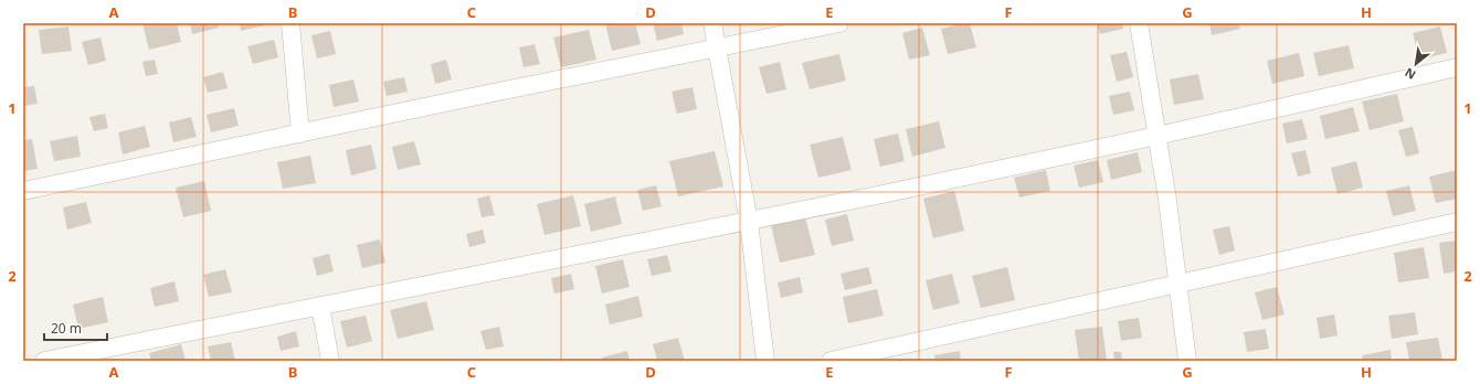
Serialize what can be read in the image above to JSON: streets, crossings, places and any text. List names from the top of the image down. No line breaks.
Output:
{"scale_bar":"20 m","north":"bottom left","grid":{"columns":["A","B","C","D","E","F","G","H"],"rows":["1","2"]}}
